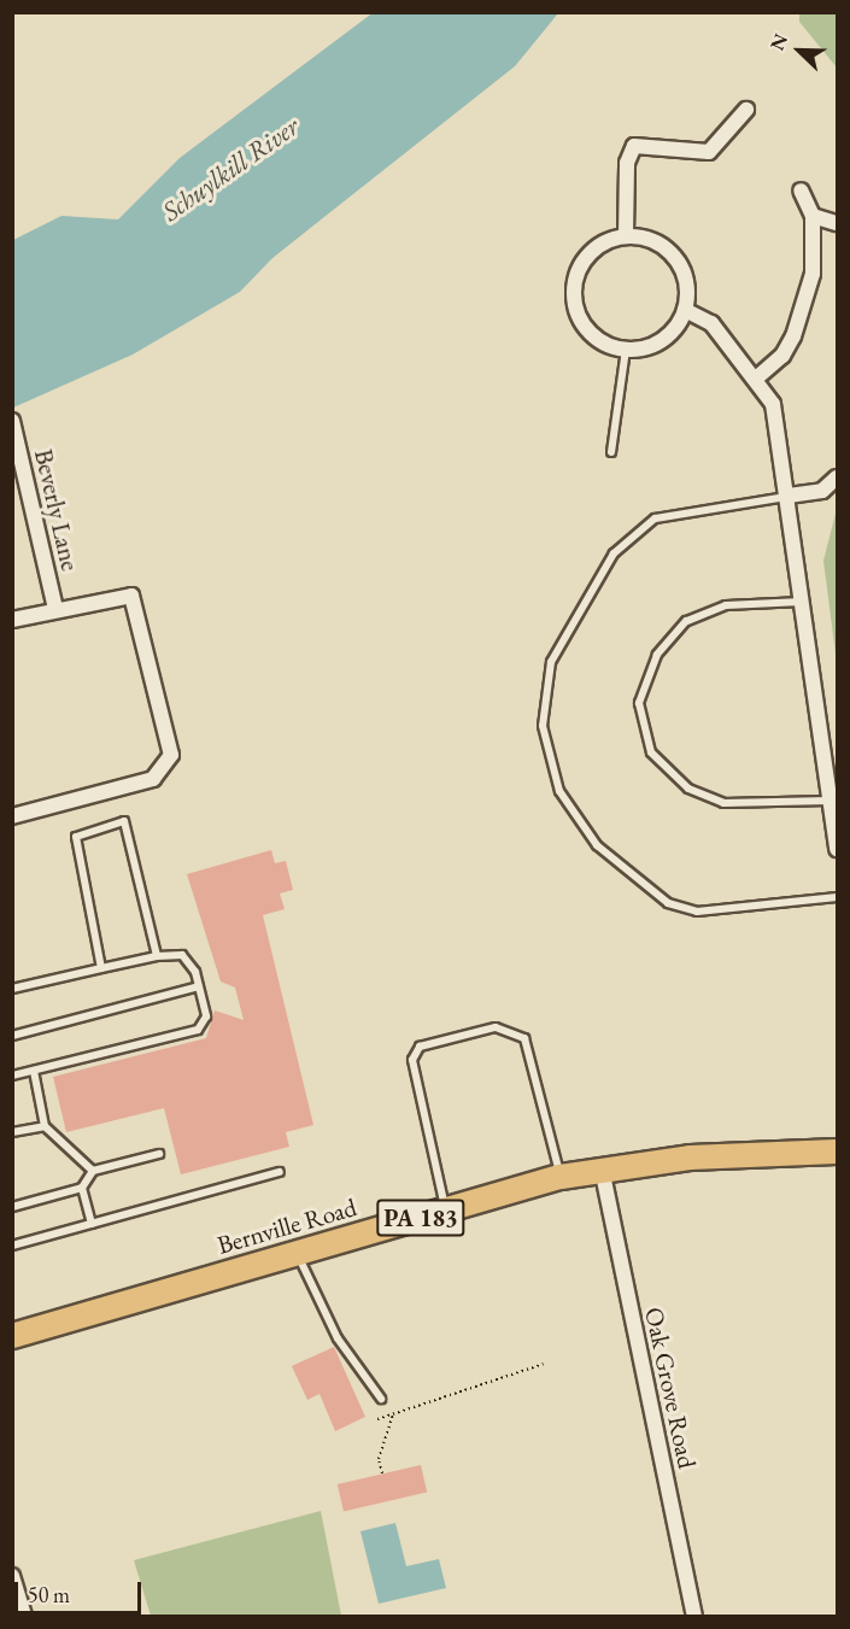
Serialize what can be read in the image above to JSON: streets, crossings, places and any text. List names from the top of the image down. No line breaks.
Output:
{"streets":{"main road":["PA 183","Bernville Road"],"street":["Beverly Lane","Oak Grove Road"]},"crossings":[["Bernville Road","Oak Grove Road"]],"water":["Schuylkill River"],"scale_bar":"50 m","north":"top left"}
